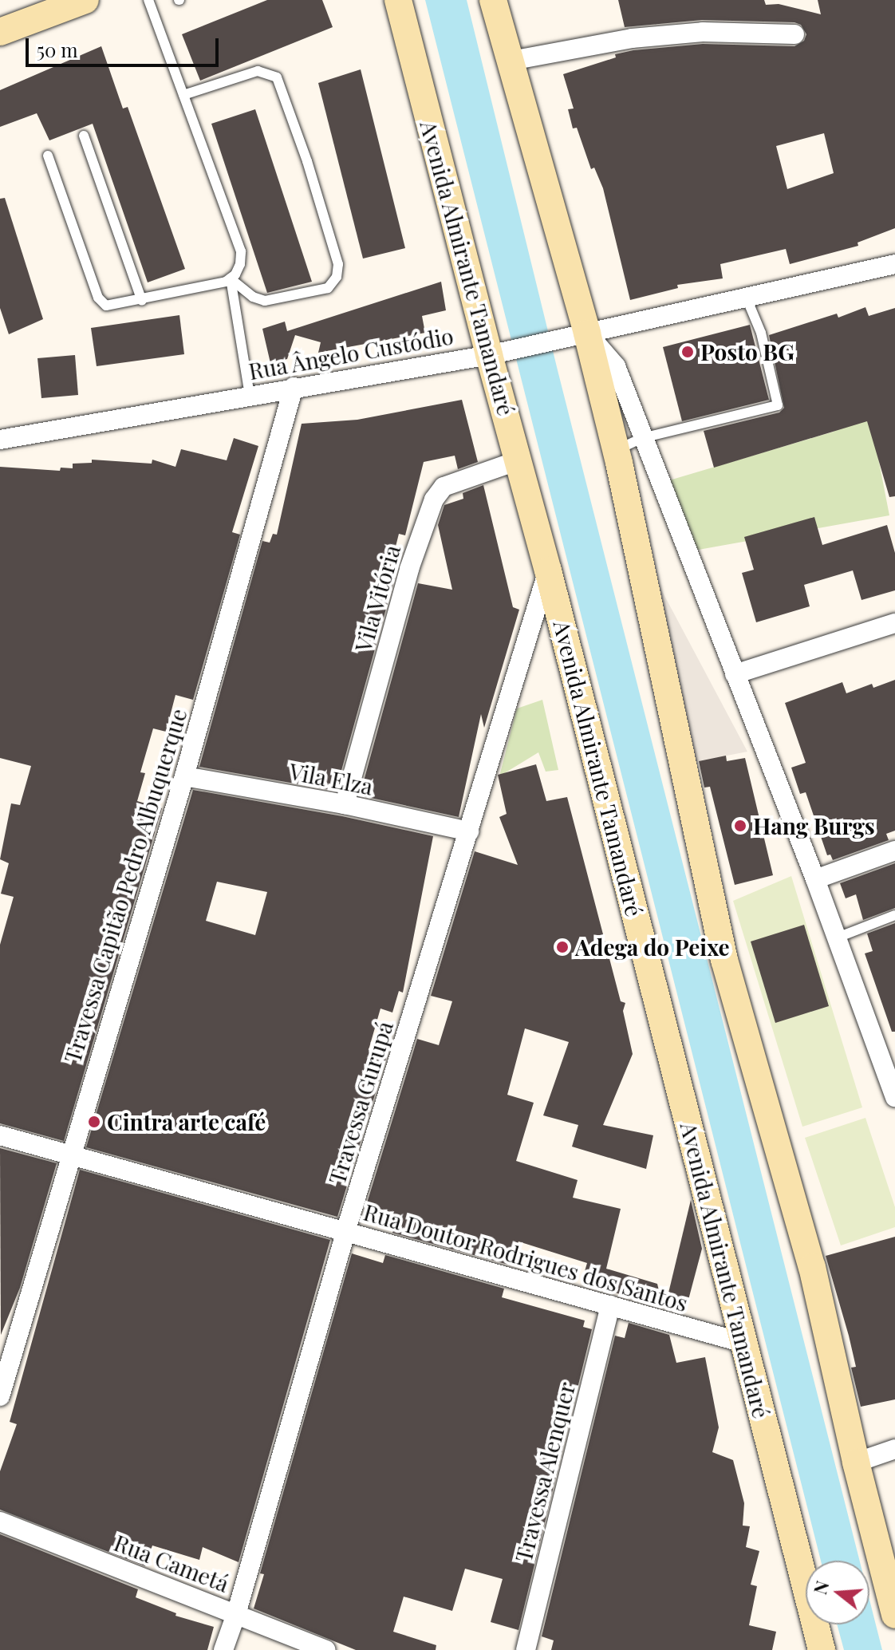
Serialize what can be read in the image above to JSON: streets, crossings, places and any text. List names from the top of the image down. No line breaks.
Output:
{"streets":{"main road":["Avenida Almirante Tamandaré"],"street":["Rua Ângelo Custódio","Vila Vitória","Vila Elza","Travessa Capitão Pedro Albuquerque","Travessa Gurupá","Rua Doutor Rodrigues dos Santos","Travessa Alenquer","Rua Cametá"]},"crossings":[["Avenida Almirante Tamandaré","Rua Ângelo Custódio"],["Avenida Almirante Tamandaré","Vila Vitória"],["Avenida Almirante Tamandaré","Travessa Gurupá"],["Avenida Almirante Tamandaré","Rua Doutor Rodrigues dos Santos"],["Rua Ângelo Custódio","Travessa Capitão Pedro Albuquerque"],["Vila Vitória","Vila Elza"],["Vila Elza","Travessa Capitão Pedro Albuquerque"],["Vila Elza","Travessa Gurupá"],["Travessa Capitão Pedro Albuquerque","Rua Doutor Rodrigues dos Santos"],["Travessa Gurupá","Rua Doutor Rodrigues dos Santos"],["Travessa Gurupá","Rua Cametá"],["Rua Doutor Rodrigues dos Santos","Travessa Alenquer"]],"places":["Posto BG","Hang Burgs","Adega do Peixe","Cintra arte café"],"scale_bar":"50 m","north":"left"}
